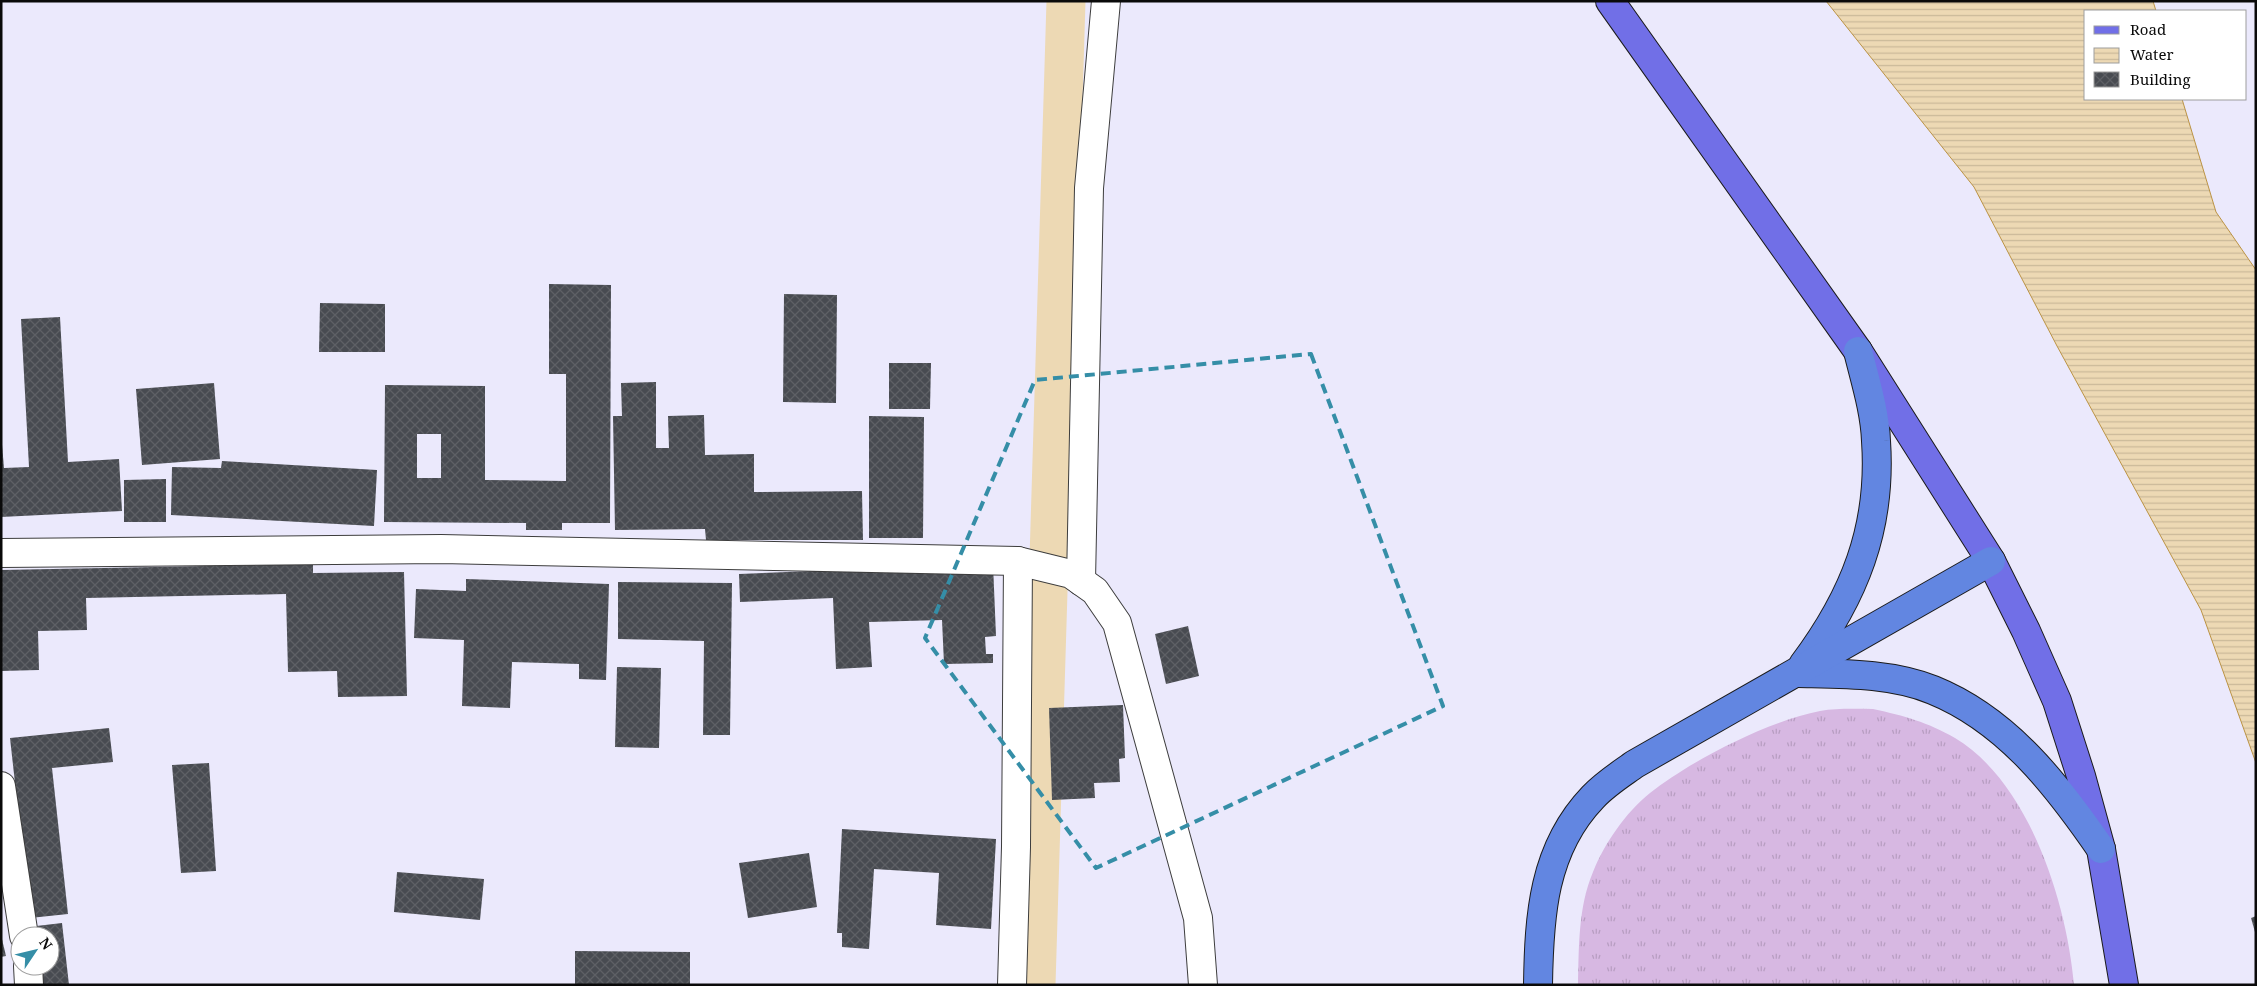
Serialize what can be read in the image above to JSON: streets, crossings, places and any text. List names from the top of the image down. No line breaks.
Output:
{"legend":["Road","Water","Building"],"north":"top right"}
